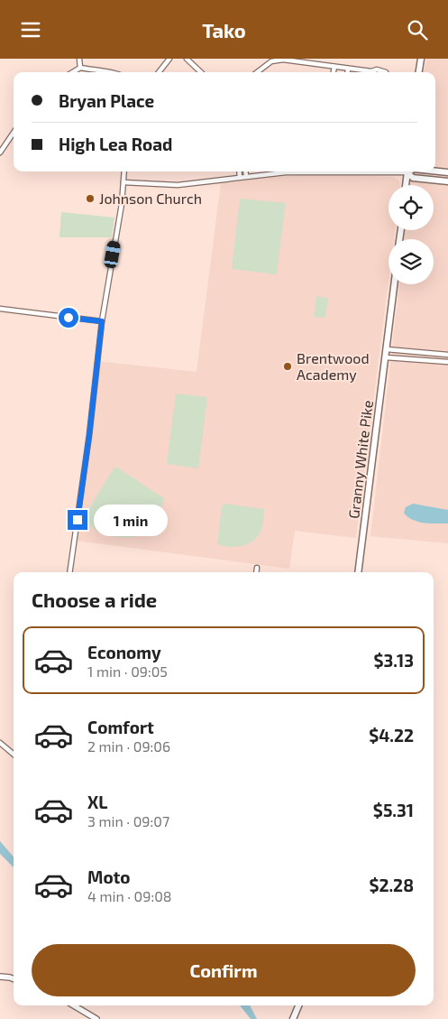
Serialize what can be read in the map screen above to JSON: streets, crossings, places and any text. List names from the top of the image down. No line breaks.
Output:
{"streets":{"main road":["Granny White Pike"]},"places":["Johnson Church","Brentwood Academy"],"page":{"header":"Tako","banner":["Bryan Place","High Lea Road"],"bubble":"1 min","heading":"Choose a ride","list":[{"name":"Economy","note":"1 min · 09:05","value":"$3.13"},{"name":"Comfort","note":"2 min · 09:06","value":"$4.22"},{"name":"XL","note":"3 min · 09:07","value":"$5.31"},{"name":"Moto","note":"4 min · 09:08","value":"$2.28"}],"buttons":"Confirm"}}
